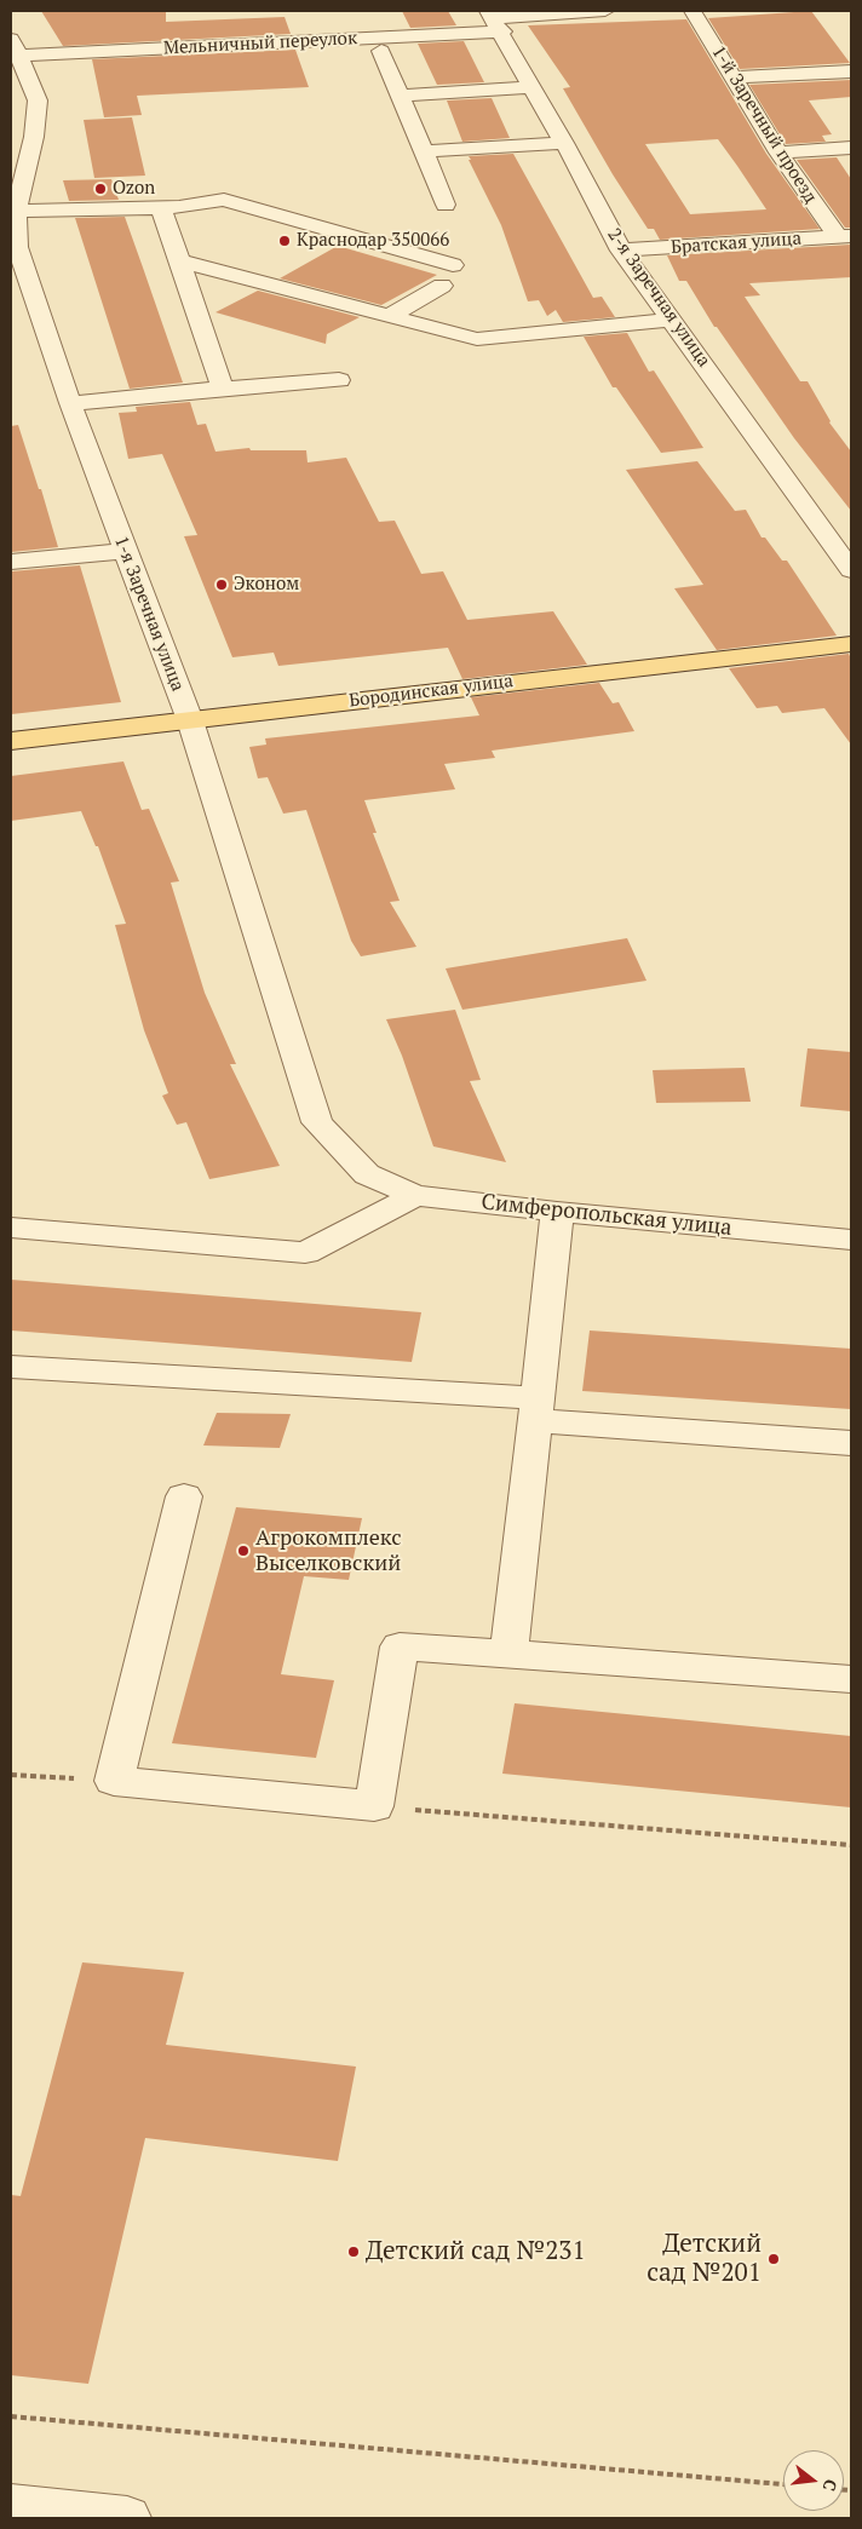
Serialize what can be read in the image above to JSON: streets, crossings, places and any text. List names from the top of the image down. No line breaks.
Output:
{"streets":{"main road":["Бородинская улица"],"street":["Мельничный переулок","1-й Заречный проезд","Братская улица","2-я Заречная улица","1-я Заречная улица","Симферопольская улица"]},"crossings":[["Мельничный переулок","2-я Заречная улица"],["Мельничный переулок","1-я Заречная улица"],["1-й Заречный проезд","Братская улица"],["Братская улица","2-я Заречная улица"],["1-я Заречная улица","Бородинская улица"],["1-я Заречная улица","Симферопольская улица"]],"places":["Ozon","Краснодар 350066","Эконом","Агрокомплекс Выселковский","Детский сад №231","Детский сад №201"],"north":"right"}
